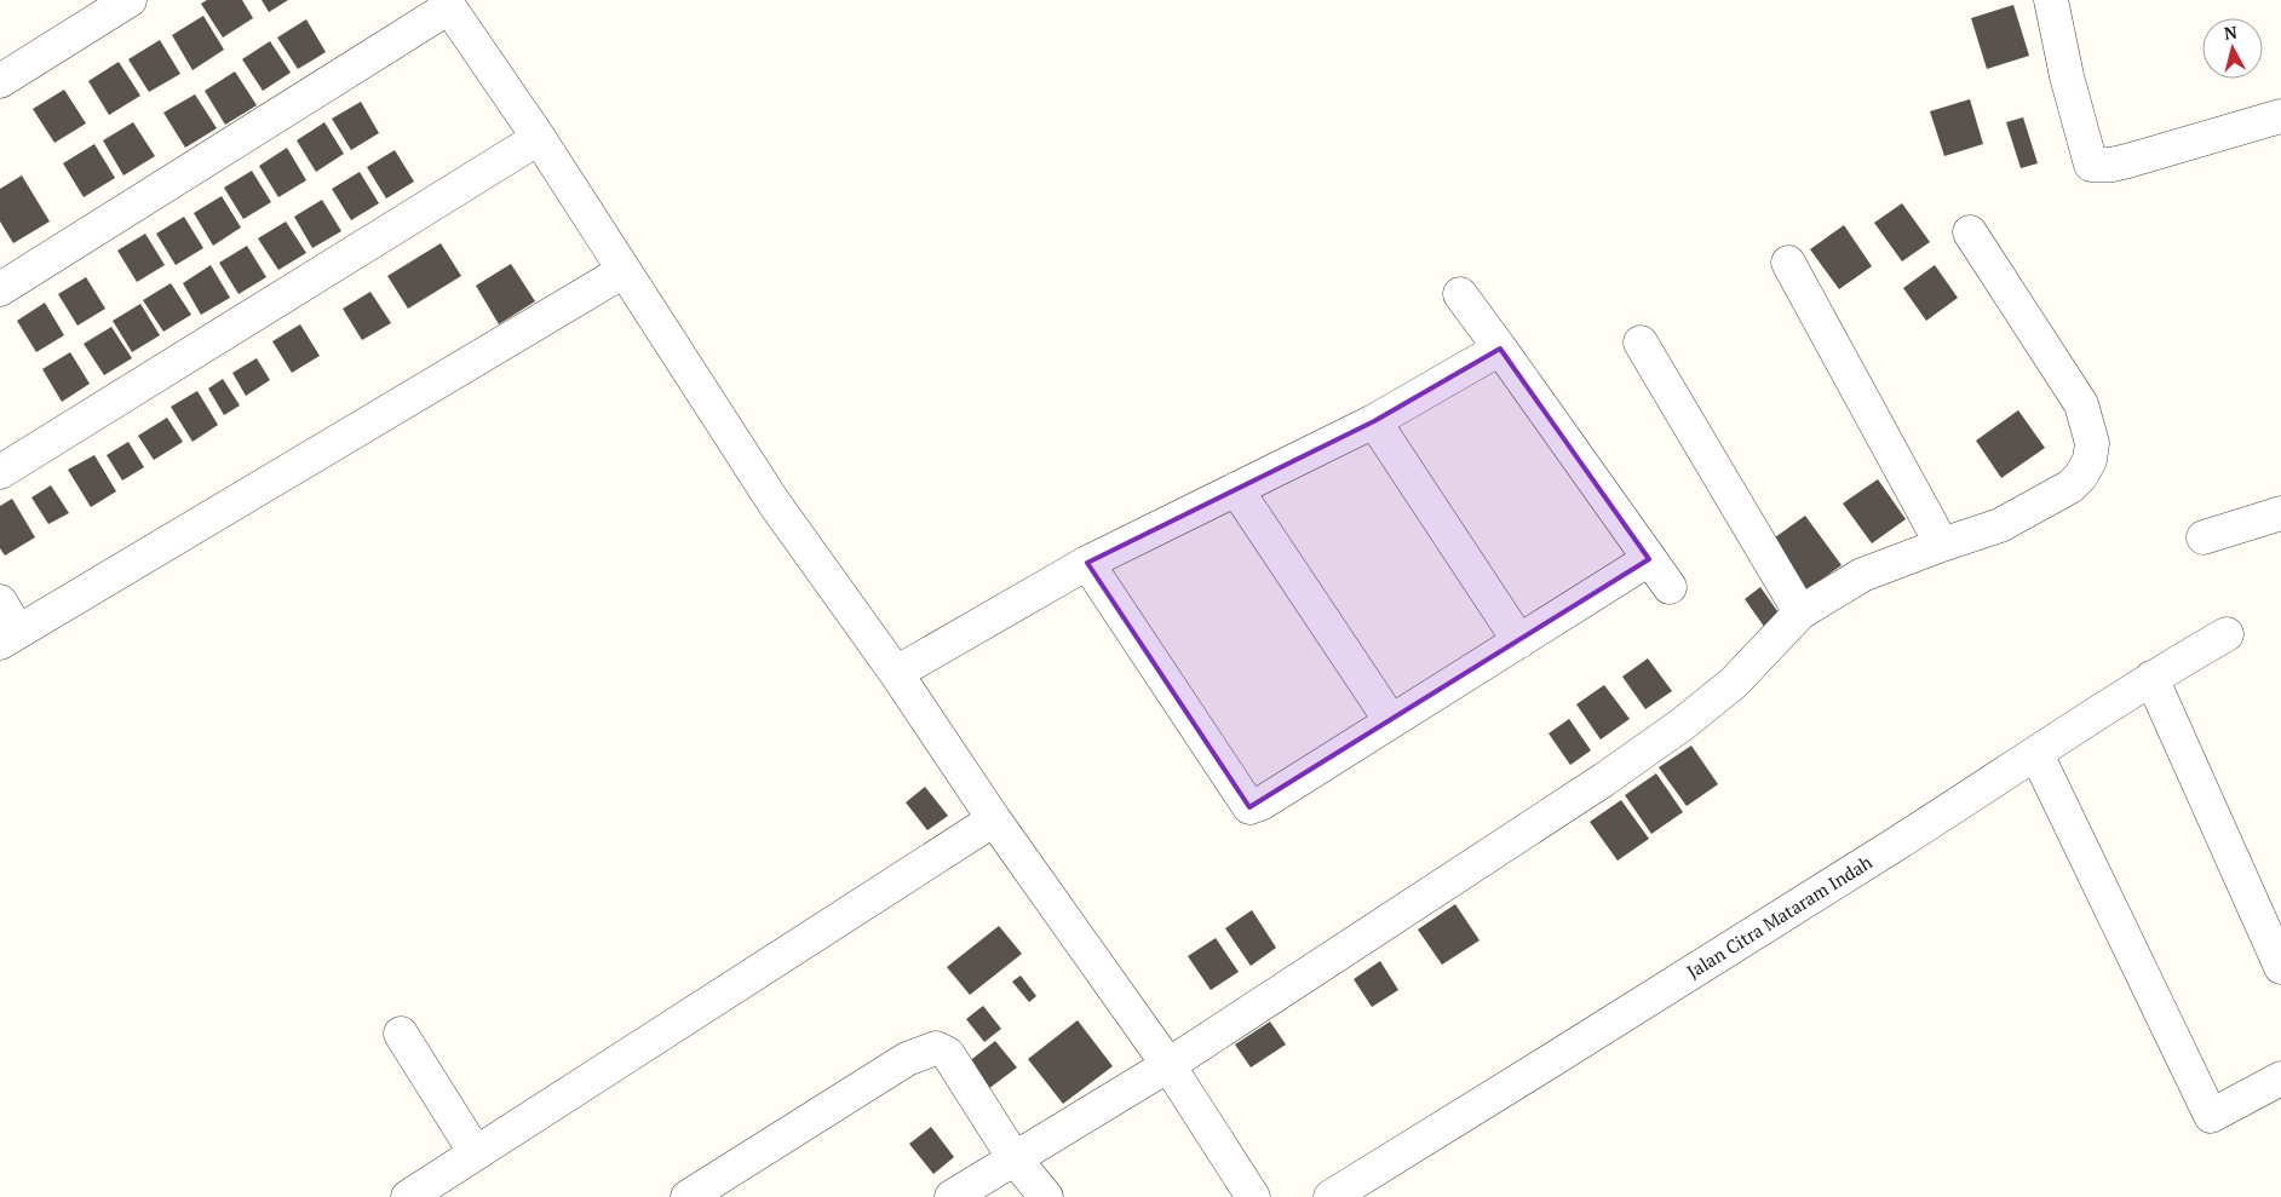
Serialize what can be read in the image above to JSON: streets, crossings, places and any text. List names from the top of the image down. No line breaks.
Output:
{"streets":{"street":["Jalan Citra Mataram Indah"]},"north":"top"}
